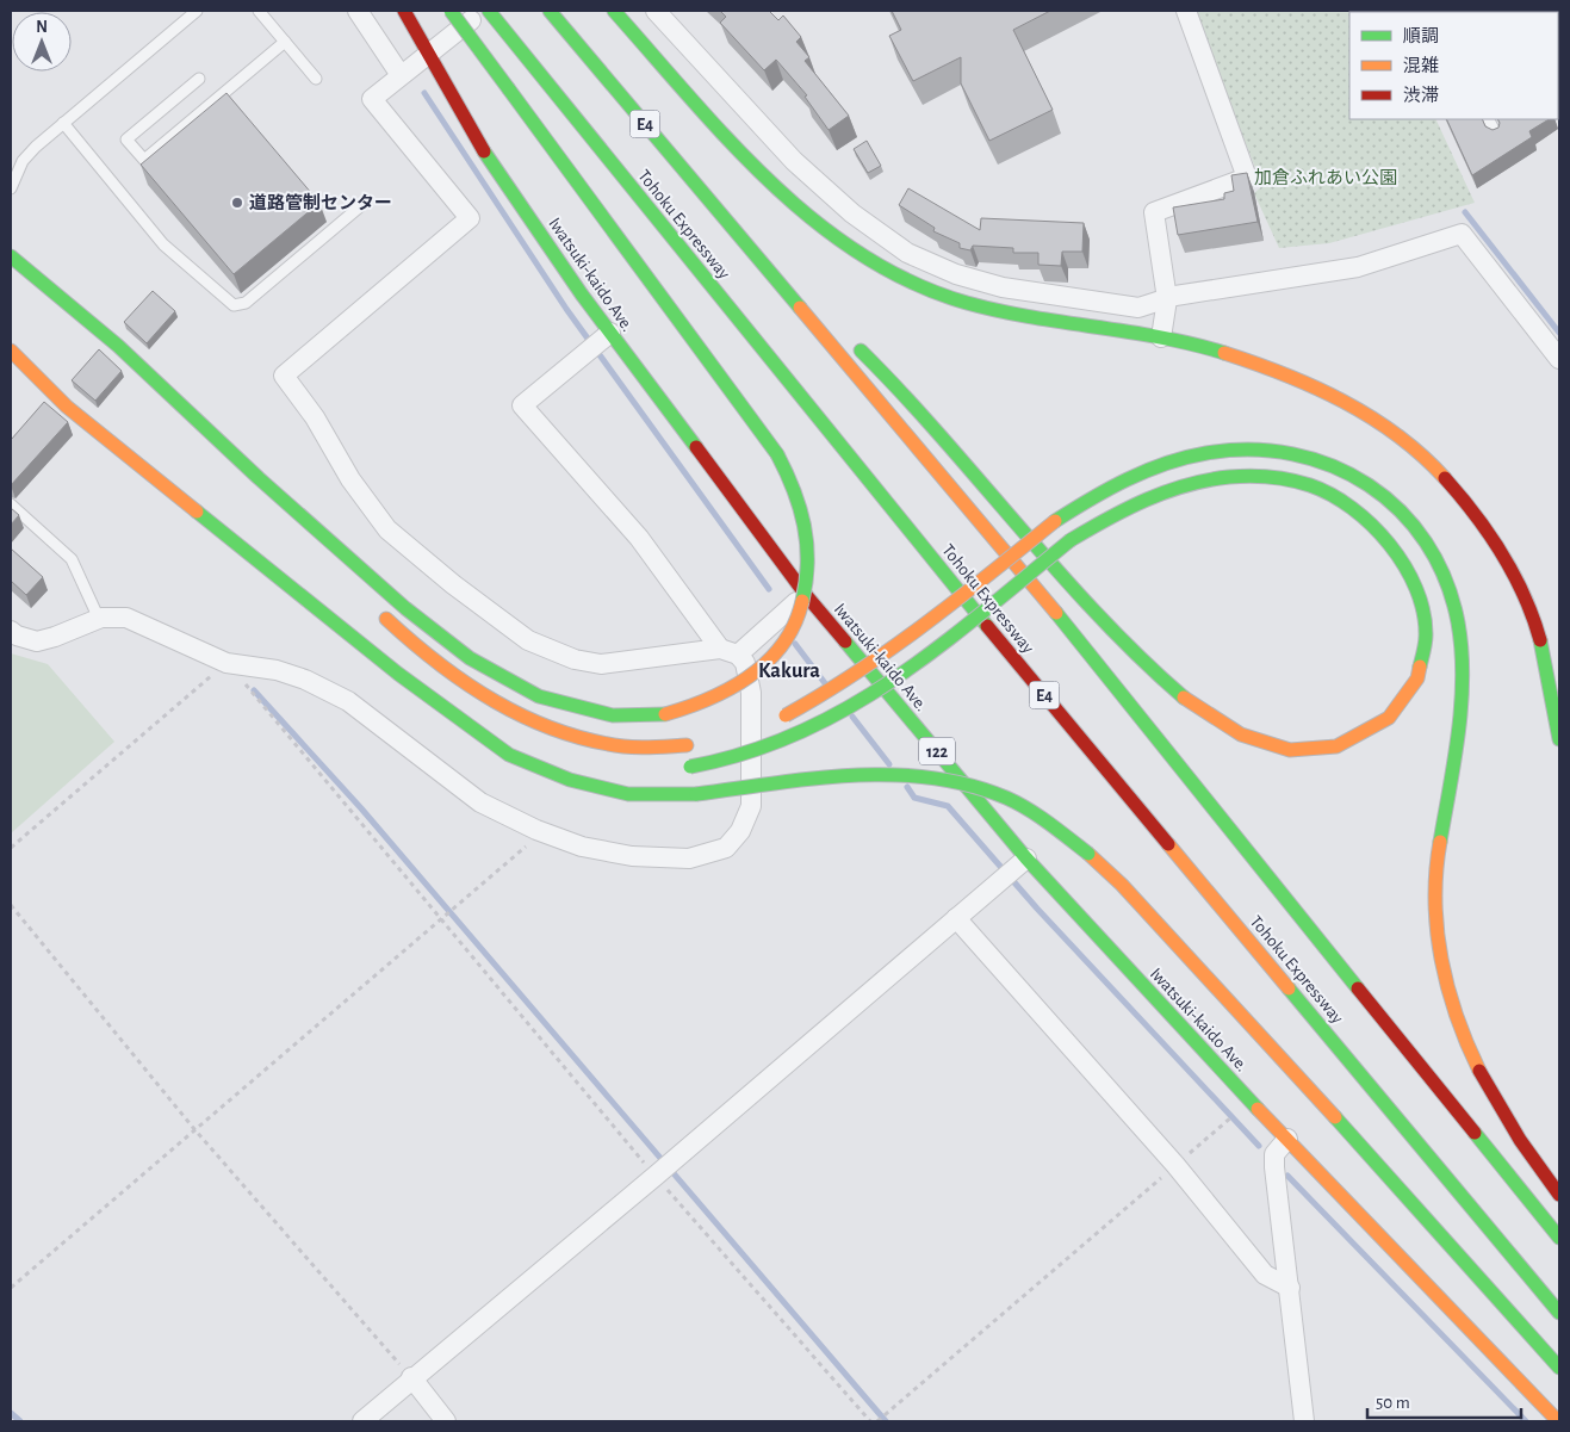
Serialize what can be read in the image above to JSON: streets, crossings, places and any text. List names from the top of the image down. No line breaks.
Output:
{"streets":{"highway":["E4","Tohoku Expressway","Iwatsuki-kaido Ave.","122"]},"districts":["Kakura"],"parks":["加倉ふれあい公園"],"places":["道路管制センター"],"legend":["順調","混雑","渋滞"],"scale_bar":"50 m","north":"top"}
